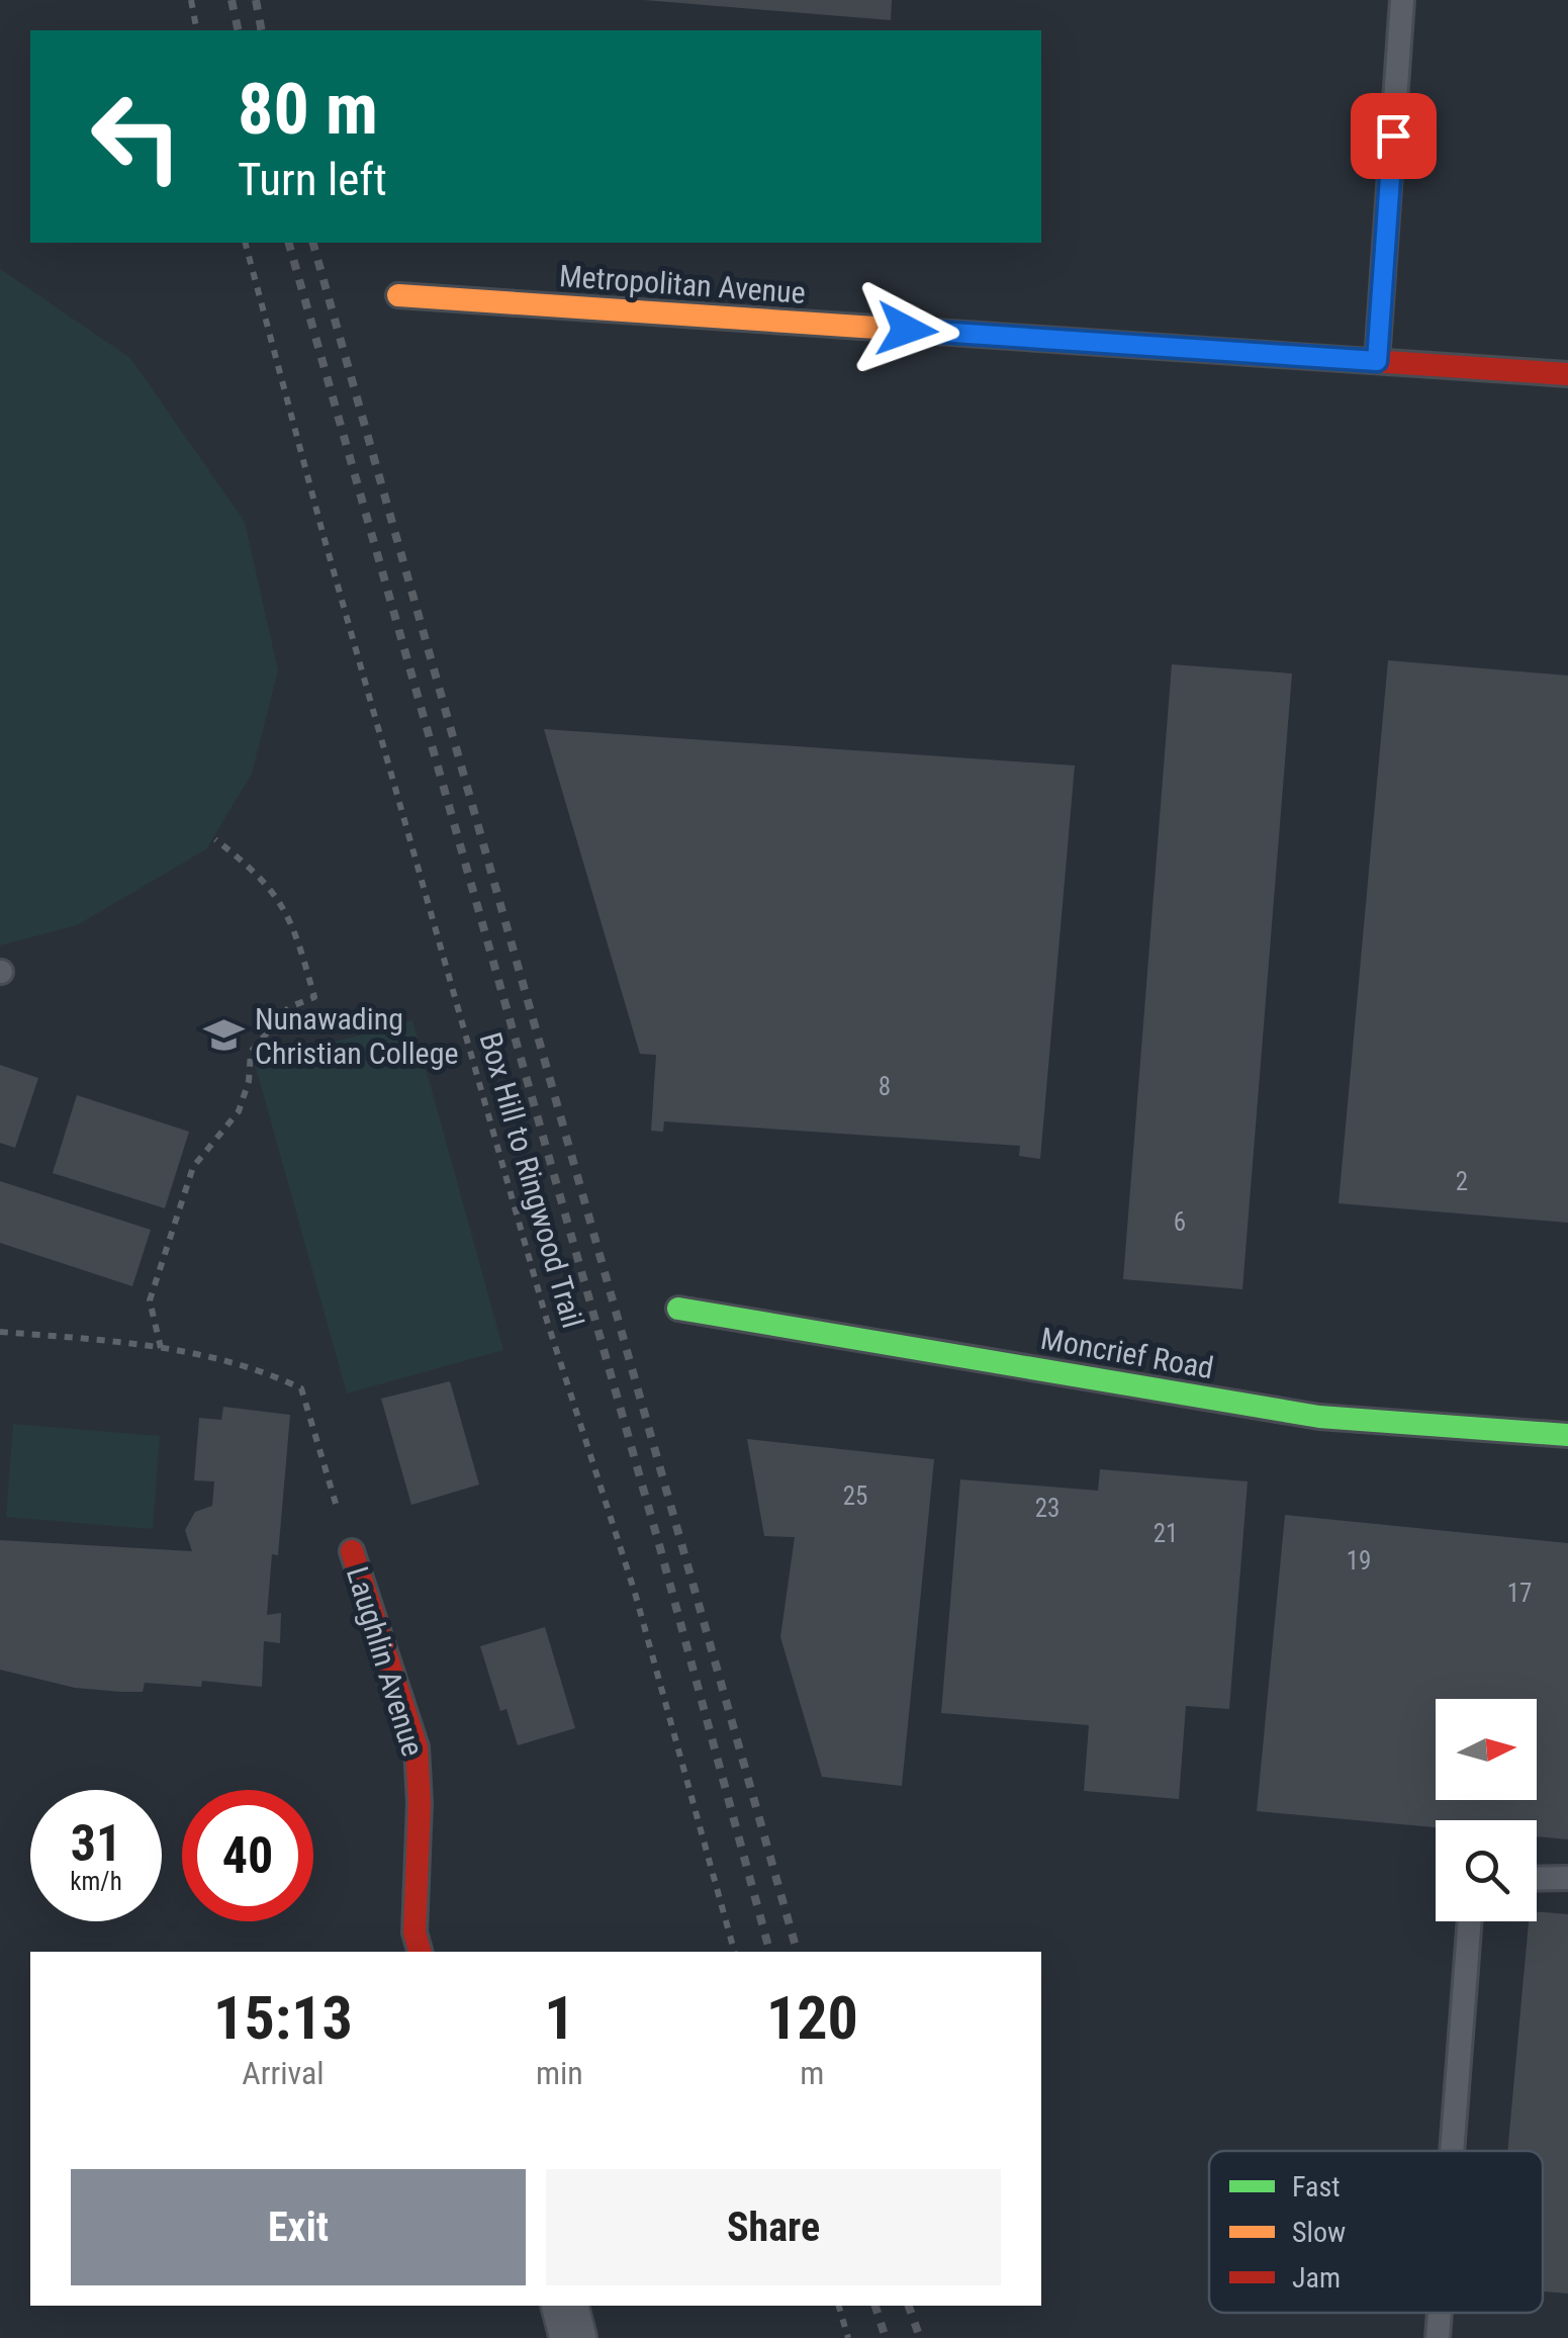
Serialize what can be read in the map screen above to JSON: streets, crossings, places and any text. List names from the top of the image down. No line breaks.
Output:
{"streets":{"street":["Metropolitan Avenue","Moncrief Road","Laughlin Avenue"],"path":["Box Hill to Ringwood Trail"]},"places":{"school or university":["Nunawading Christian College"]},"house_numbers":["8","2","6","25","23","21","19","17"],"legend":["Fast","Slow","Jam"],"north":"right","page":{"turn":["80 m","Turn left"],"speed":"31 km/h","limit":"40","eta":["15:13","Arrival","1","min","120","m"],"buttons":["Exit","Share"]}}
